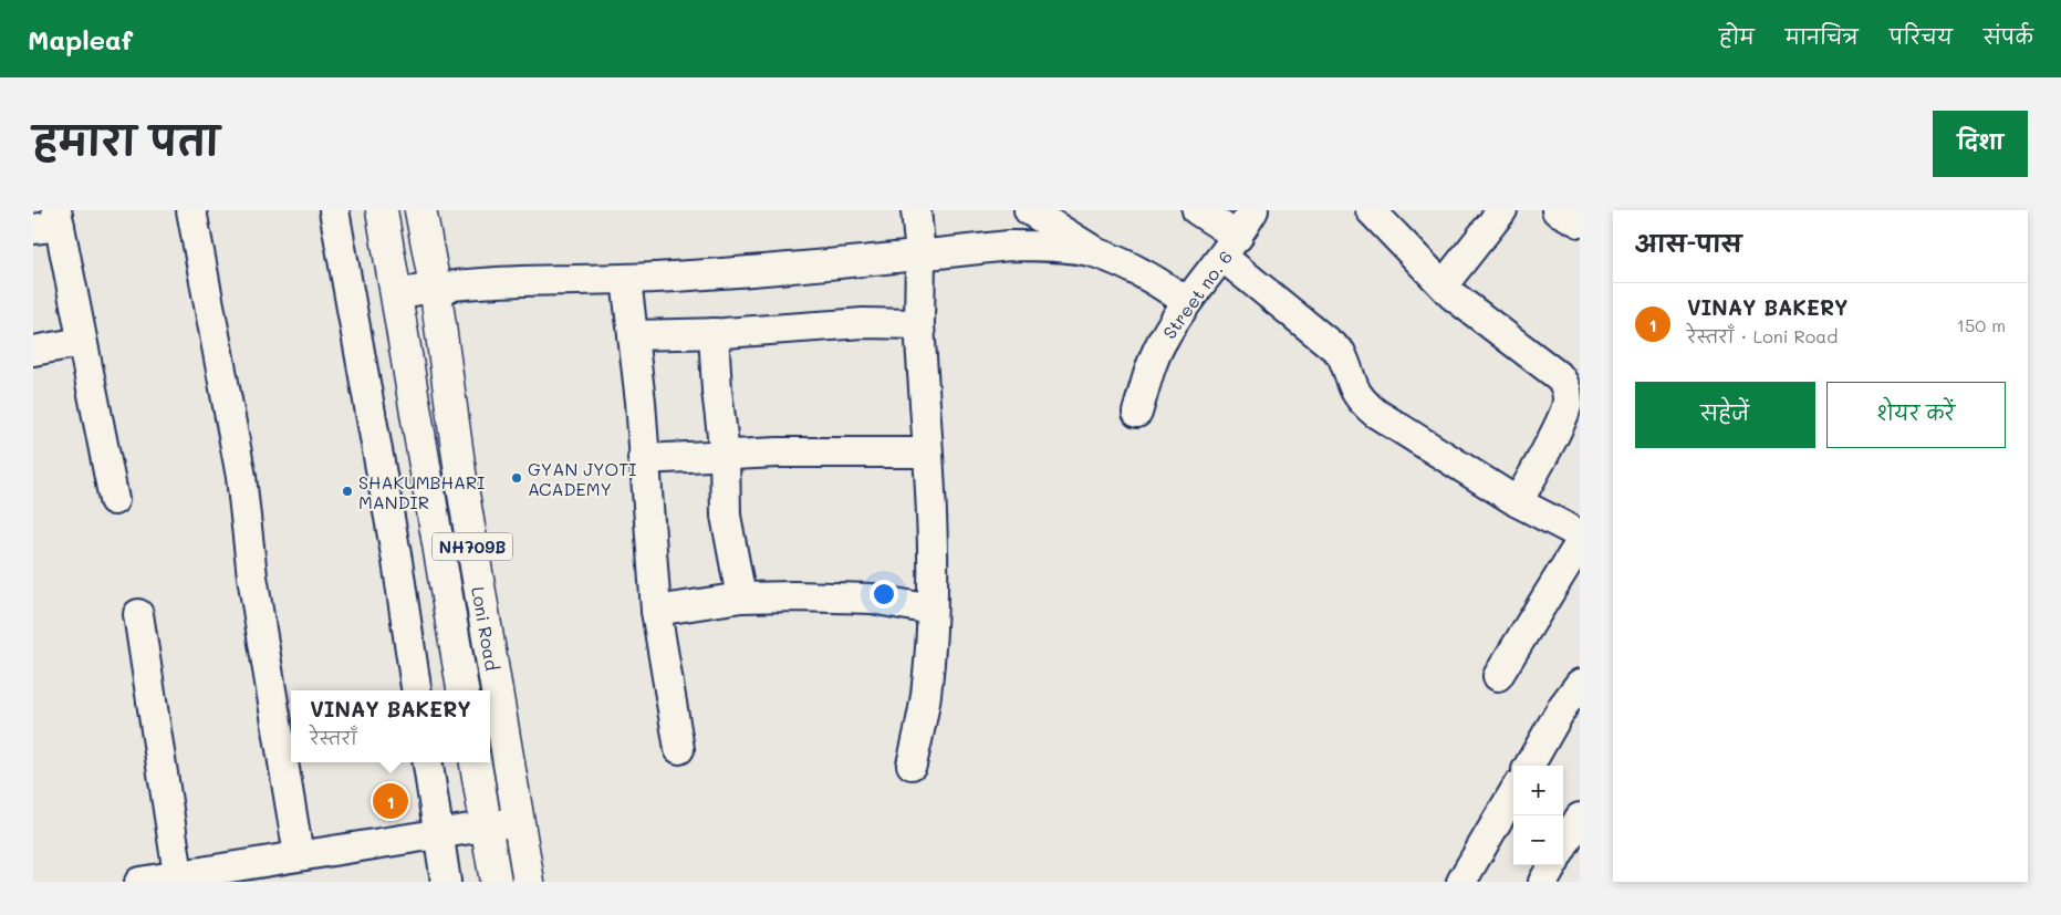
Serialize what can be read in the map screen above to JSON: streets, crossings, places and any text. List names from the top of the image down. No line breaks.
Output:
{"streets":{"highway":["NH709B","Loni Road"],"street":["Street no. 6"]},"places":["GYAN JYOTI ACADEMY","SHAKUMBHARI MANDIR"],"page":{"header":"Mapleaf","nav":["होम","मानचित्र","परिचय","संपर्क"],"title":"हमारा पता","buttons":["दिशा",["सहेजें","शेयर करें"]],"heading":"आस-पास","list":[{"mark":"1","name":"VINAY BAKERY","note":"रेस्तराँ · Loni Road","value":"150 m"}],"popup":["VINAY BAKERY","रेस्तराँ"],"map_buttons":["+","−"],"pins":"1"}}
